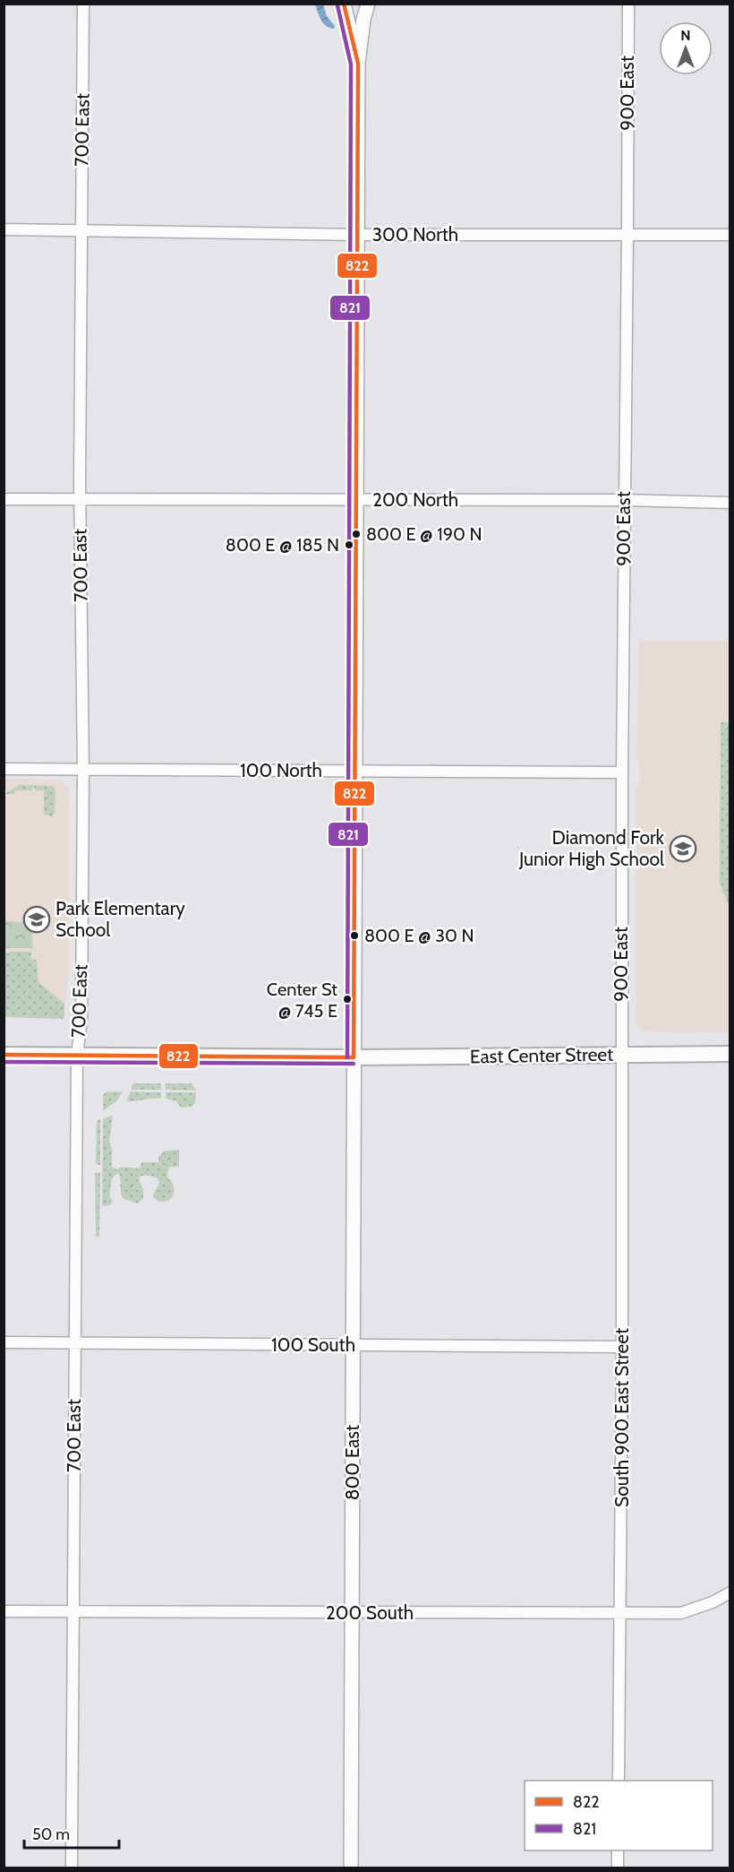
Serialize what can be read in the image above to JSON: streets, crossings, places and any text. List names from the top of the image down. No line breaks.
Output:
{"streets":{"main road":["East Center Street"],"street":["900 East","700 East","300 North","200 North","100 North","100 South","South 900 East Street","800 East","200 South"]},"crossings":[["900 East","300 North"],["900 East","200 North"],["900 East","100 North"],["900 East","East Center Street"],["900 East","South 900 East Street"],["700 East","300 North"],["700 East","200 North"],["700 East","100 North"],["700 East","East Center Street"],["700 East","100 South"],["700 East","200 South"],["300 North","800 East"],["200 North","800 East"],["100 North","800 East"],["East Center Street","South 900 East Street"],["East Center Street","800 East"],["100 South","South 900 East Street"],["100 South","800 East"],["South 900 East Street","200 South"],["800 East","200 South"]],"places":{"other":["800 E @ 190 N","800 E @ 185 N","800 E @ 30 N","Center St @ 745 E"],"school or university":["Diamond Fork Junior High School","Park Elementary School"]},"lines":["transit line 822","transit line 821"],"legend":["822","821"],"scale_bar":"50 m","north":"top"}
